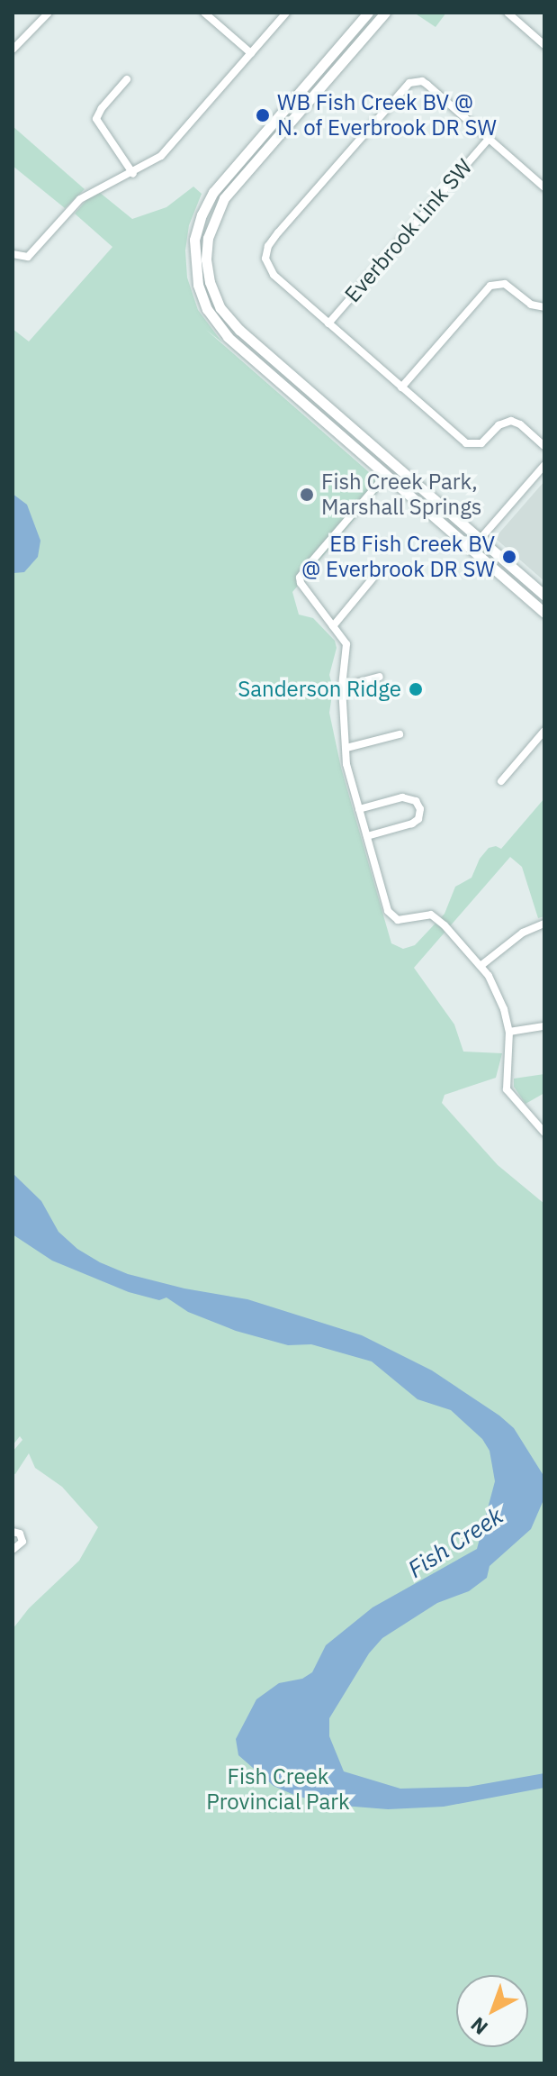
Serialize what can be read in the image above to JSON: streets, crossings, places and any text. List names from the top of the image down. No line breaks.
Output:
{"streets":{"street":["Everbrook Link SW"]},"water":["Fish Creek"],"parks":["Fish Creek Provincial Park"],"places":["WB Fish Creek BV @ N. of Everbrook DR SW","Fish Creek Park, Marshall Springs","EB Fish Creek BV @ Everbrook DR SW","Sanderson Ridge"],"north":"bottom left"}
